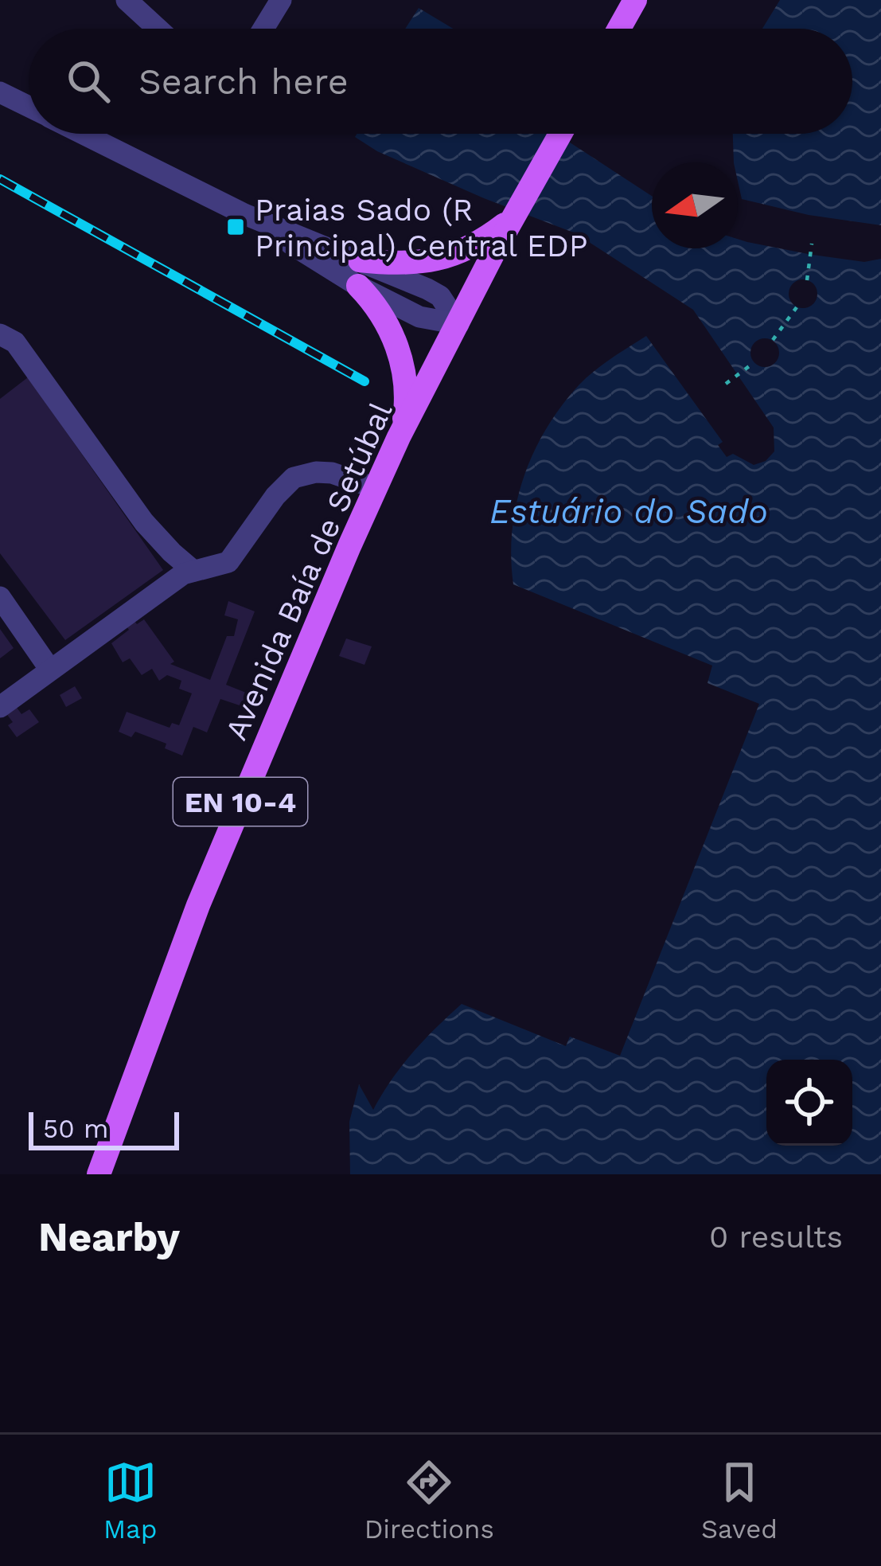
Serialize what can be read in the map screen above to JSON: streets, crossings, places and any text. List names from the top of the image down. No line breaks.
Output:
{"streets":{"main road":["Avenida Baía de Setúbal","EN 10-4"]},"water":["Estuário do Sado"],"places":{"transit":["Praias Sado (R Principal) Central EDP"]},"scale_bar":"50 m","north":"left","page":{"search":"Search here","scale":"50 m","heading":["Nearby","0 results"],"nav":["Map","Directions","Saved"]}}
